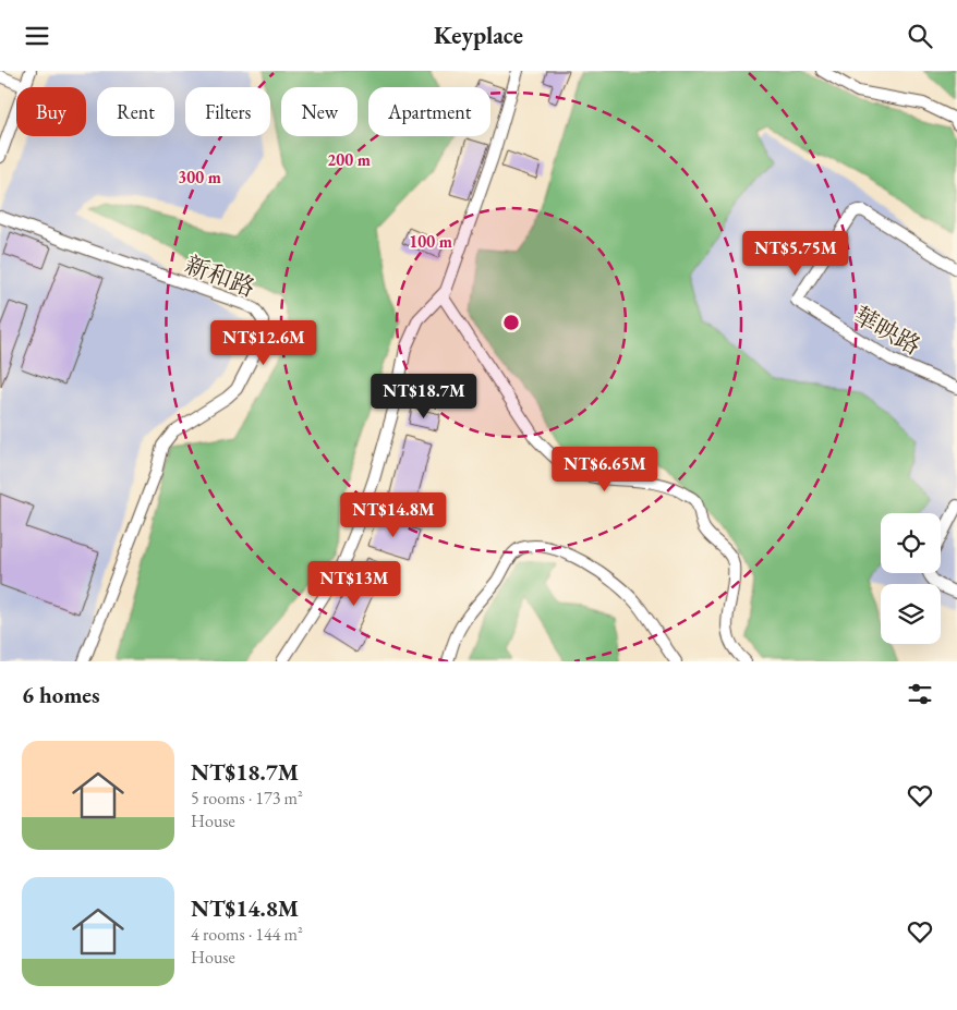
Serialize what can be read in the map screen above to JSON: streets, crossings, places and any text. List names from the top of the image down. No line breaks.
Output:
{"streets":{"street":["新和路","華映路"]},"page":{"header":"Keyplace","chip":["Buy","Rent","Filters","New","Apartment"],"price":["NT$5.75M","NT$12.6M","NT$18.7M","NT$6.65M","NT$14.8M","NT$13M"],"heading":"6 homes","list":[{"name":"NT$18.7M","note":"5 rooms · 173 m² · House"},{"name":"NT$14.8M","note":"4 rooms · 144 m² · House"}]},"rings":["200 m","300 m","100 m"]}
